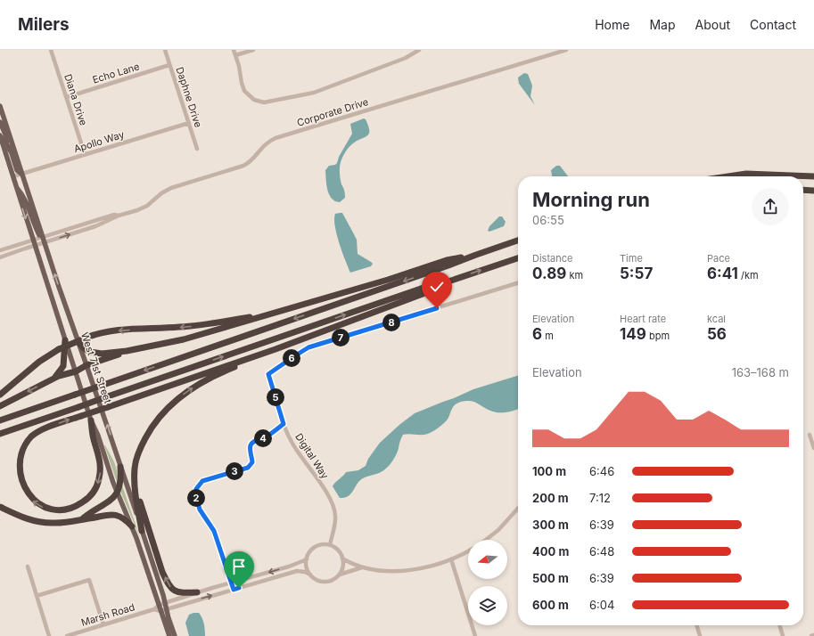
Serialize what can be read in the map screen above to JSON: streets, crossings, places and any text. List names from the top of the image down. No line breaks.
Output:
{"streets":{"main road":["West 71st Street"],"street":["Echo Lane","Daphne Drive","Diana Drive","Corporate Drive","Apollo Way","Digital Way","Marsh Road"]},"crossings":[["Echo Lane","Daphne Drive"],["Echo Lane","Diana Drive"],["Daphne Drive","Apollo Way"],["Diana Drive","Apollo Way"],["Corporate Drive","West 71st Street"],["Apollo Way","West 71st Street"],["West 71st Street","Marsh Road"],["Digital Way","Marsh Road"]],"north":"left","page":{"header":"Milers","nav":["Home","Map","About","Contact"],"heading":["Morning run","06:55"],"stats":[["Distance","0.89 km"],["Time","5:57"],["Pace","6:41 /km"],["Elevation","6 m"],["Heart rate","149 bpm"],["kcal","56"]],"pins":["8","7","6","5","4","3","2"],"chart":["Elevation","163–168 m"],"list":[{"name":"100 m","note":"6:46"},{"name":"200 m","note":"7:12"},{"name":"300 m","note":"6:39"},{"name":"400 m","note":"6:48"},{"name":"500 m","note":"6:39"},{"name":"600 m","note":"6:04"}]}}
